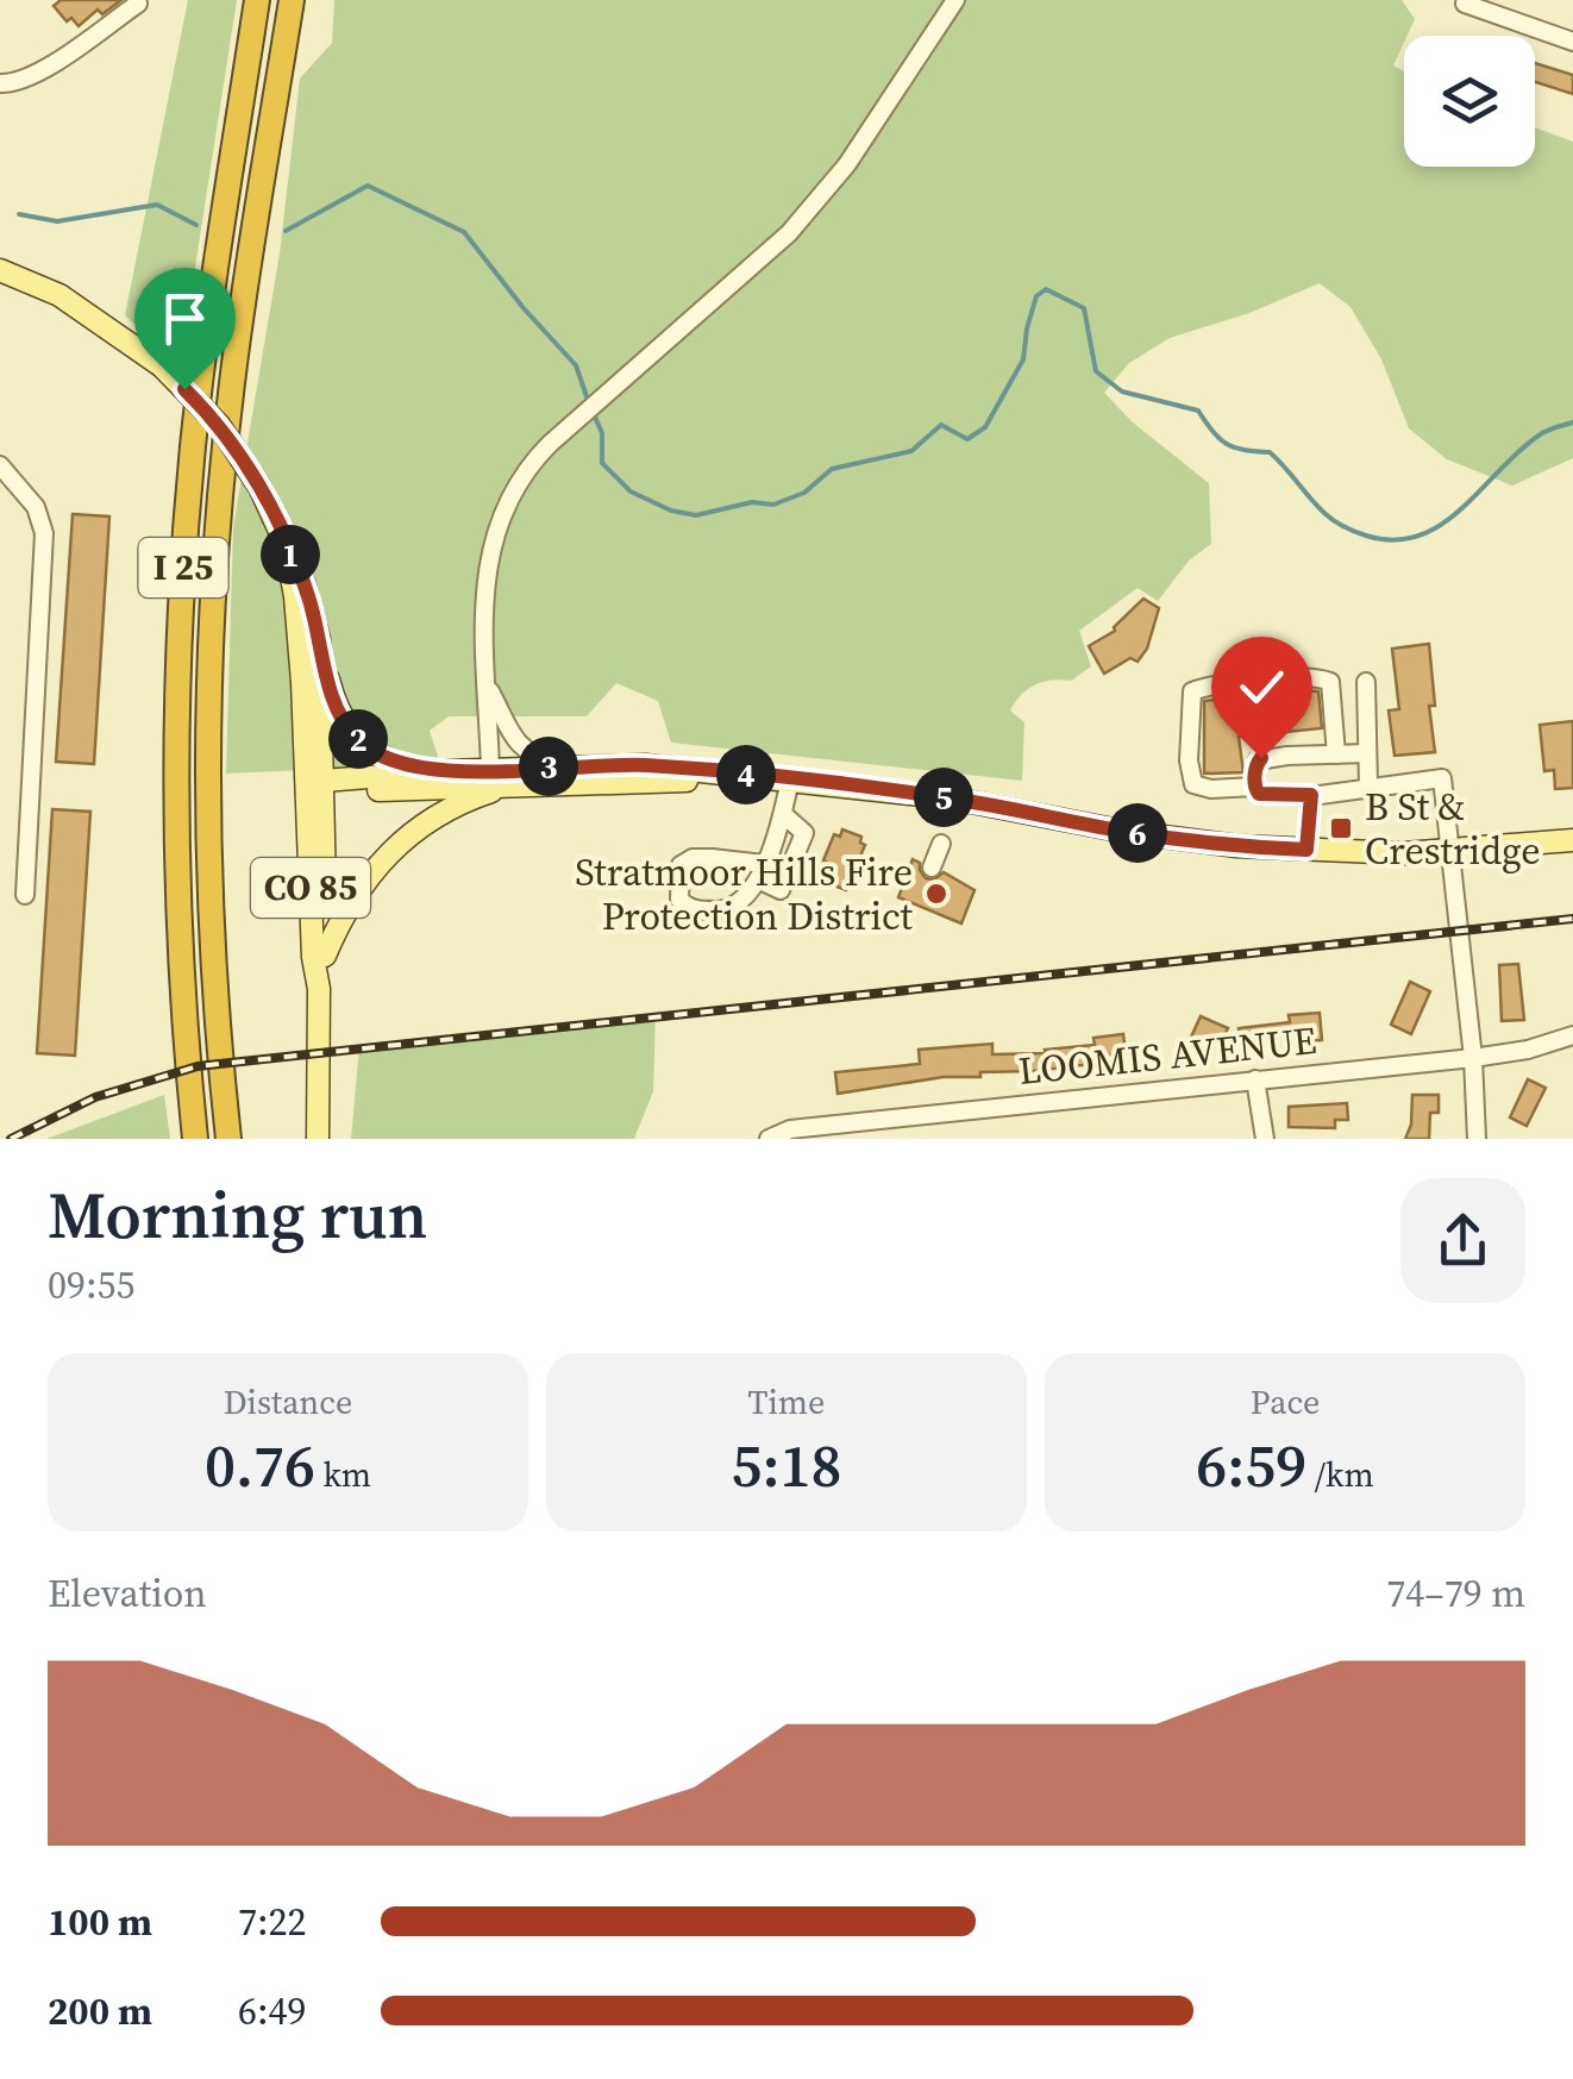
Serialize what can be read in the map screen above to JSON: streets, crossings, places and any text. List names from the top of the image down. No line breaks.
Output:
{"streets":{"highway":["I 25"],"main road":["CO 85"],"street":["LOOMIS AVENUE"]},"places":{"transit":["B St & Crestridge"],"other":["Stratmoor Hills Fire Protection District"]},"page":{"pins":["1","2","3","4","5","6"],"heading":["Morning run","09:55"],"stats":[["Distance","0.76 km"],["Time","5:18"],["Pace","6:59 /km"]],"chart":["Elevation","74–79 m"],"list":[{"name":"100 m","note":"7:22"},{"name":"200 m","note":"6:49"}]}}
